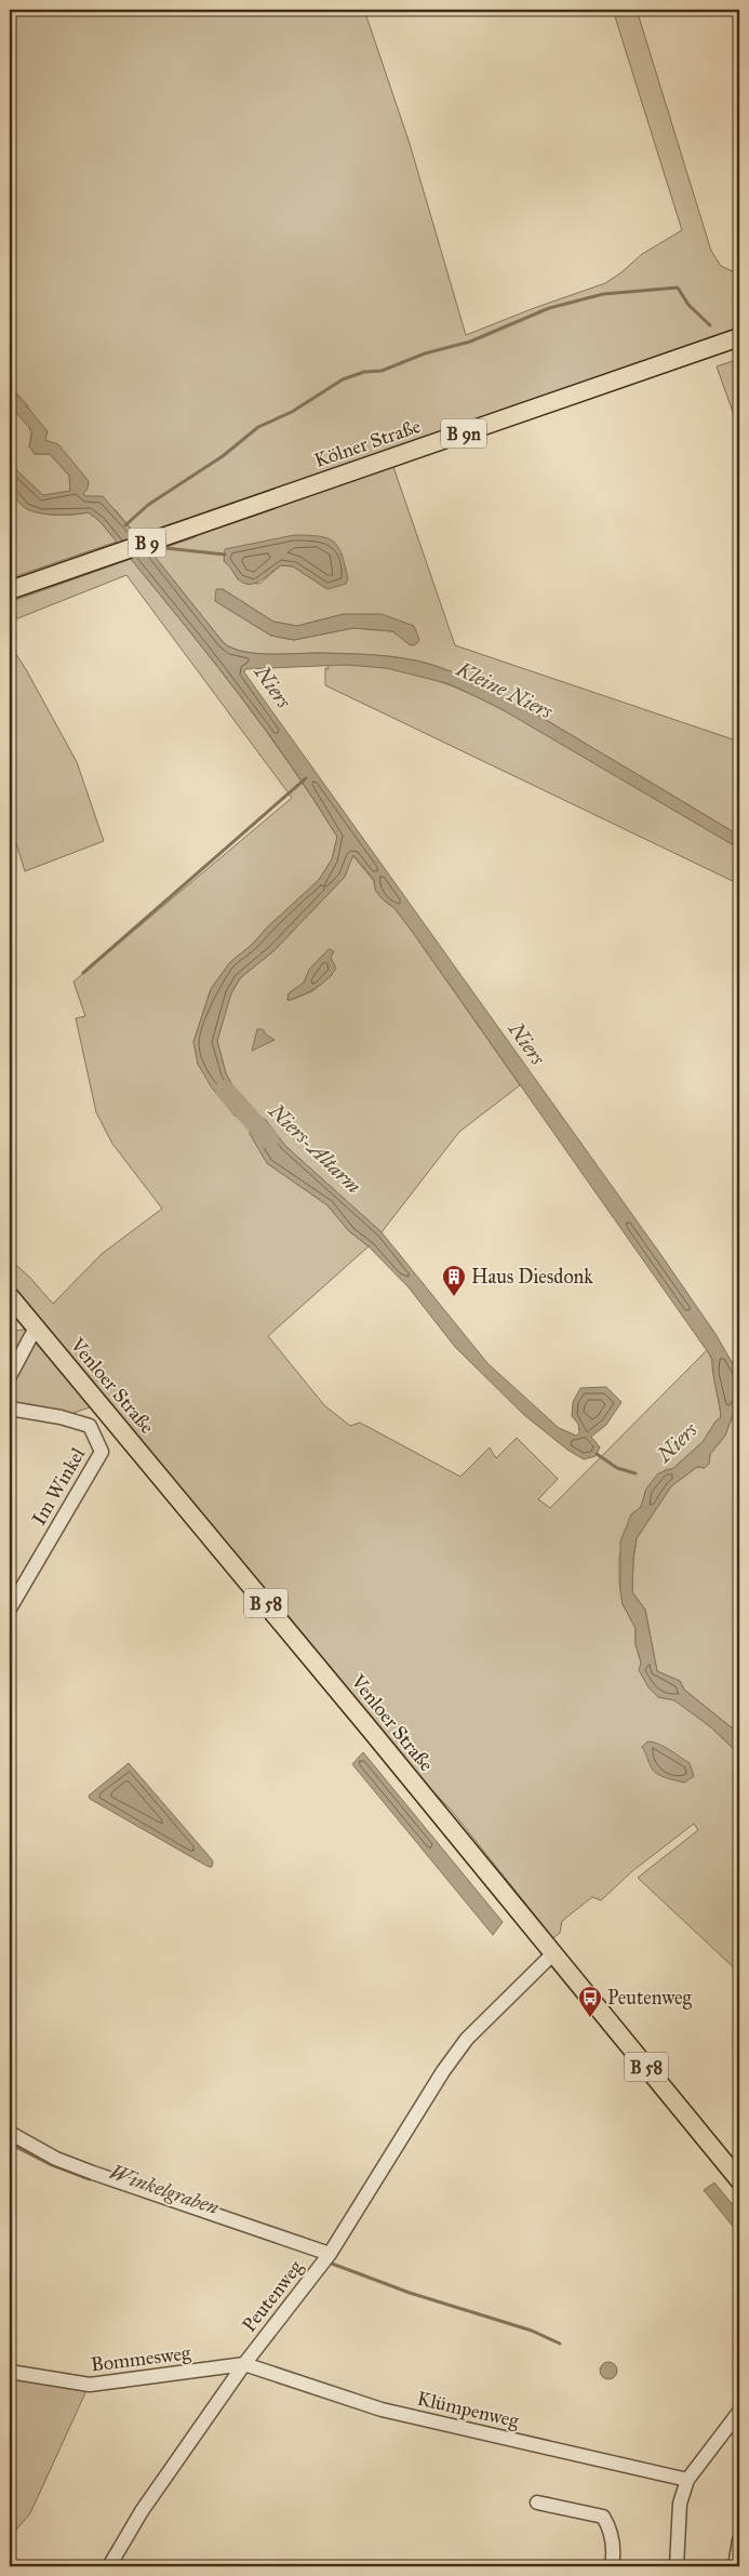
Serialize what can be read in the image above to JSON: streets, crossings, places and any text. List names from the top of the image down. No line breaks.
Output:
{"streets":{"main road":["B 9n","Kölner Straße","B 9","Venloer Straße","B 58"],"street":["Im Winkel","Peutenweg","Bommesweg","Klümpenweg"]},"crossings":[["Venloer Straße","Peutenweg"],["Peutenweg","Bommesweg"],["Peutenweg","Klümpenweg"],["Bommesweg","Klümpenweg"]],"water":["Niers","Kleine Niers","Niers-Altarm","Winkelgraben"],"places":{"building":["Haus Diesdonk"],"bus stop":["Peutenweg"]}}
